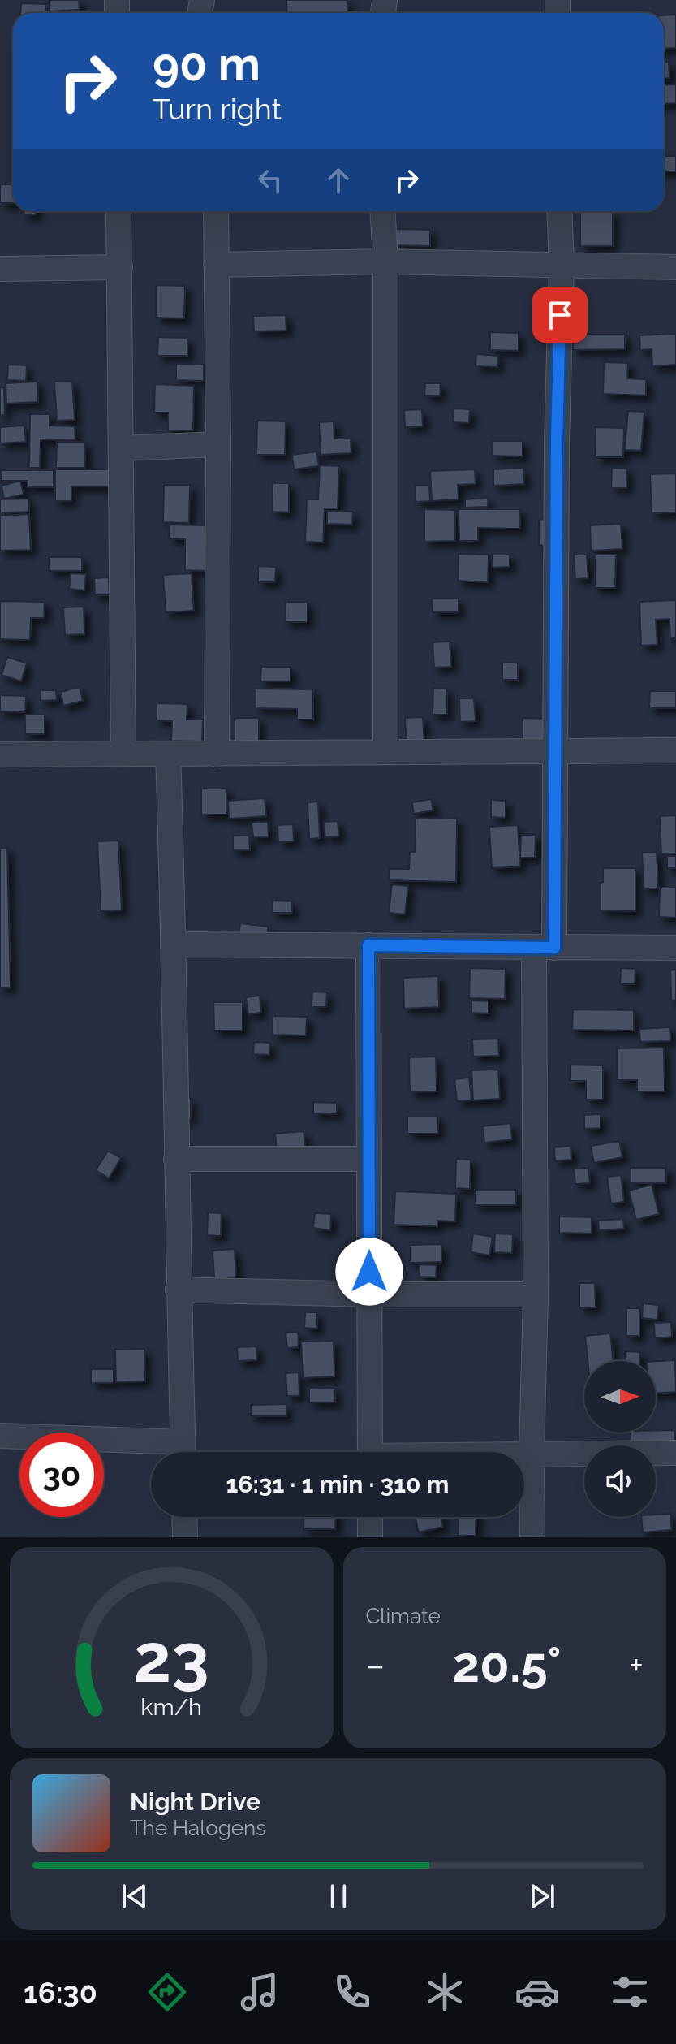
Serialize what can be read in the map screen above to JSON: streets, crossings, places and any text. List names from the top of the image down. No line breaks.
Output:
{"north":"right","page":{"turn":["90 m","Turn right"],"limit":"30","trip":"16:31 · 1 min · 310 m","tile":"Climate","heat":["−","20.5°","+"],"song":["Night Drive","The Halogens"],"tabs":"16:30","gauge":["23","km/h"]}}
